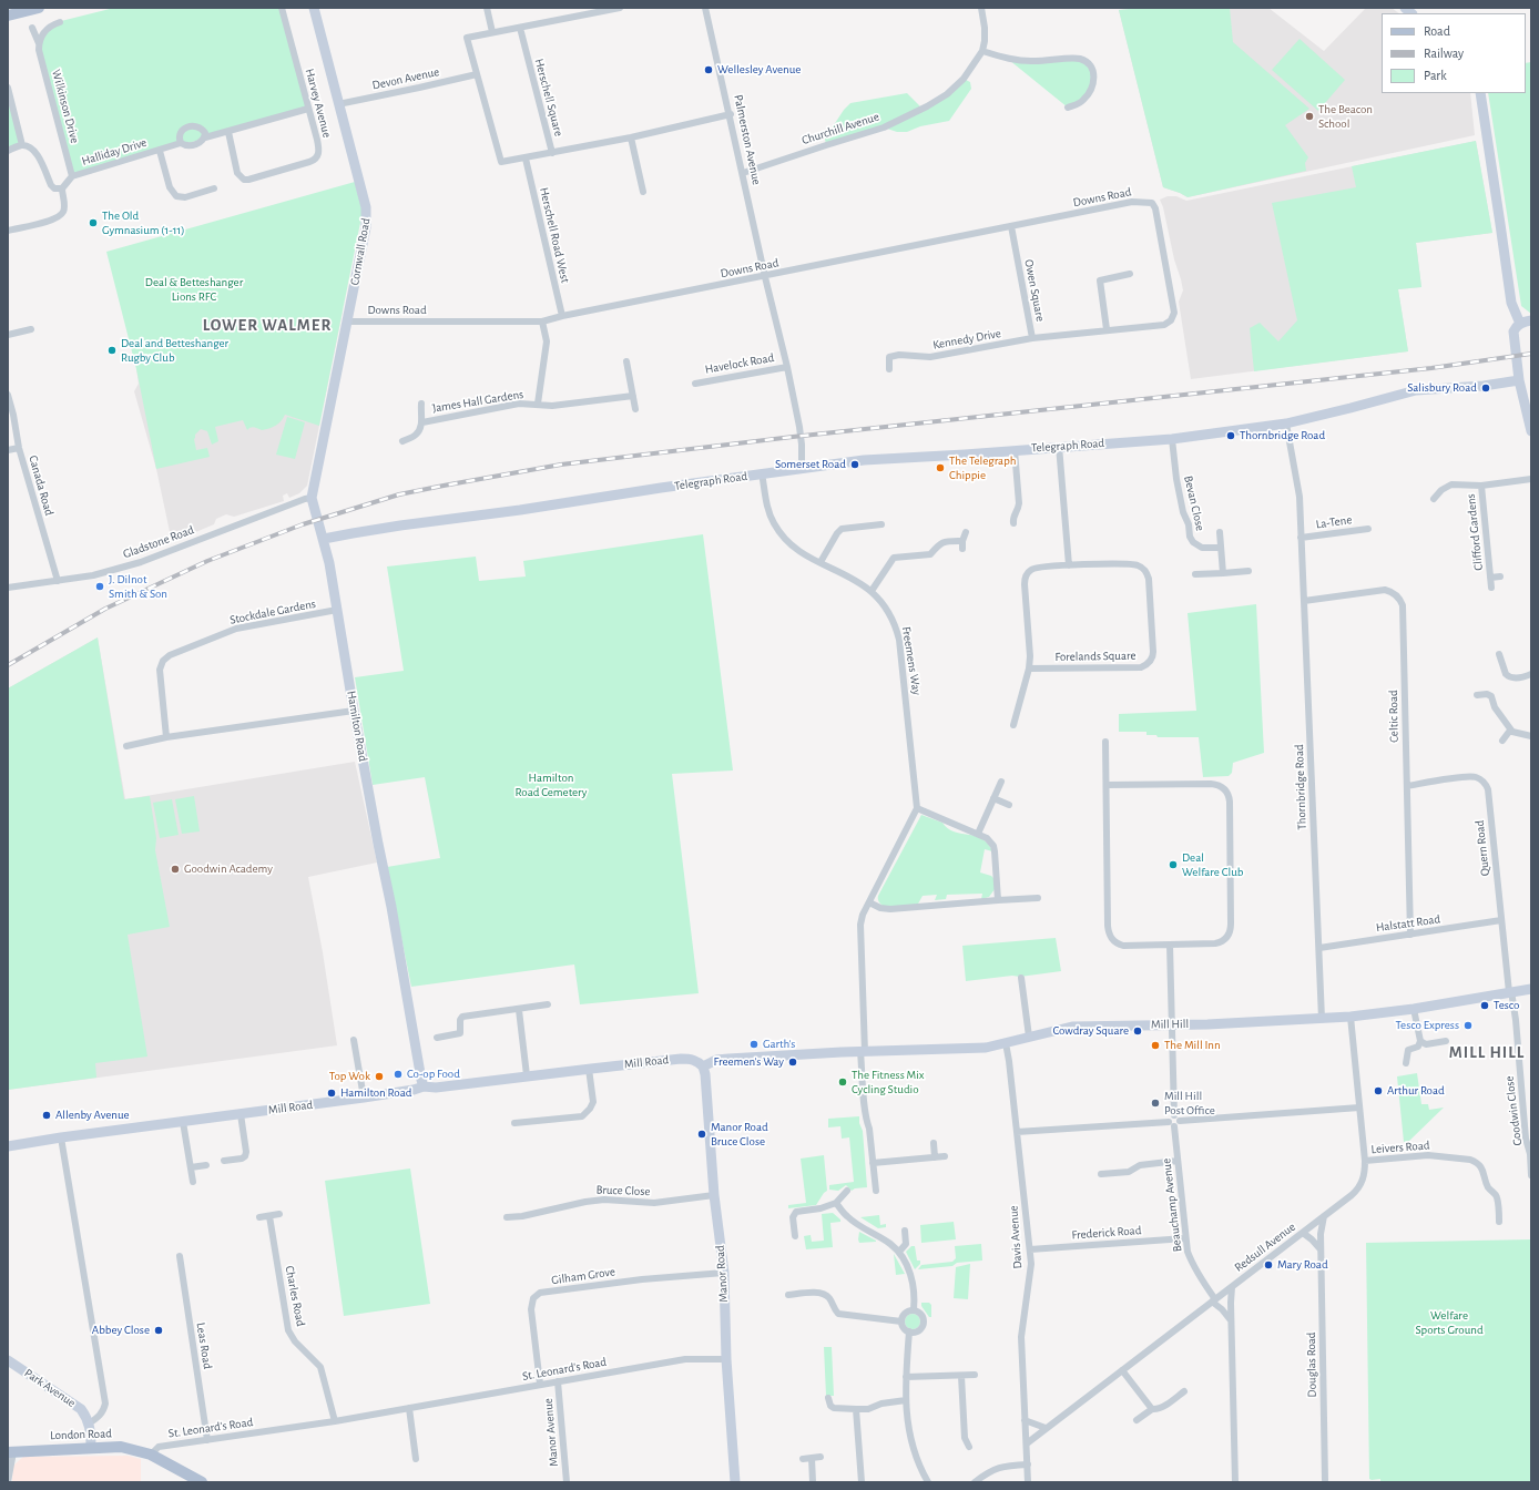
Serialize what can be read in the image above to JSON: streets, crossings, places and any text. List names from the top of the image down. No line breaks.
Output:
{"streets":{"main road":["London Road"],"street":["Devon Avenue","Herschell Square","Harvey Avenue","Wilkinson Drive","Churchill Avenue","Palmerston Avenue","Halliday Drive","Downs Road","Herschell Road West","Cornwall Road","Owen Square","Kennedy Drive","Havelock Road","James Hall Gardens","Telegraph Road","Canada Road","Bevan Close","La-Tene","Clifford Gardens","Gladstone Road","Stockdale Gardens","Forelands Square","Freemens Way","Celtic Road","Hamilton Road","Thornbridge Road","Quern Road","Halstatt Road","Mill Hill","Mill Road","Goodwin Close","Leivers Road","Bruce Close","Beauchamp Avenue","Frederick Road","Davis Avenue","Redsull Avenue","Manor Road","Gilham Grove","Charles Road","Leas Road","Douglas Road","St. Leonard's Road","Park Avenue","Manor Avenue"]},"crossings":[["Devon Avenue","Herschell Square"],["Devon Avenue","Cornwall Road"],["Herschell Square","Herschell Road West"],["Harvey Avenue","Halliday Drive"],["Wilkinson Drive","Halliday Drive"],["Churchill Avenue","Palmerston Avenue"],["Palmerston Avenue","Downs Road"],["Downs Road","Herschell Road West"],["Downs Road","Cornwall Road"],["Downs Road","Owen Square"],["Downs Road","James Hall Gardens"],["Cornwall Road","Gladstone Road"],["Cornwall Road","Hamilton Road"],["Owen Square","Kennedy Drive"],["Telegraph Road","Bevan Close"],["Telegraph Road","Freemens Way"],["Telegraph Road","Hamilton Road"],["Telegraph Road","Thornbridge Road"],["Canada Road","Gladstone Road"],["La-Tene","Thornbridge Road"],["Gladstone Road","Hamilton Road"],["Stockdale Gardens","Hamilton Road"],["Celtic Road","Thornbridge Road"],["Celtic Road","Quern Road"],["Celtic Road","Halstatt Road"],["Hamilton Road","Mill Road"],["Thornbridge Road","Halstatt Road"],["Thornbridge Road","Mill Hill"],["Quern Road","Halstatt Road"],["Quern Road","Mill Hill"],["Quern Road","Goodwin Close"],["Mill Hill","Mill Road"],["Mill Hill","Goodwin Close"],["Mill Hill","Davis Avenue"],["Mill Hill","Redsull Avenue"],["Mill Hill","Manor Road"],["Mill Road","Manor Road"],["Leivers Road","Redsull Avenue"],["Bruce Close","Manor Road"],["Beauchamp Avenue","Frederick Road"],["Beauchamp Avenue","Redsull Avenue"],["Frederick Road","Davis Avenue"],["Davis Avenue","Redsull Avenue"],["Redsull Avenue","Douglas Road"],["Manor Road","Gilham Grove"],["Manor Road","St. Leonard's Road"],["Gilham Grove","St. Leonard's Road"],["Charles Road","St. Leonard's Road"],["Leas Road","St. Leonard's Road"],["St. Leonard's Road","Manor Avenue"],["St. Leonard's Road","London Road"]],"districts":["LOWER WALMER","MILL HILL"],"parks":["Deal & Betteshanger Lions RFC","Hamilton Road Cemetery","Welfare Sports Ground"],"places":["Wellesley Avenue","The Beacon School","The Old Gymnasium (1-11)","Deal and Betteshanger Rugby Club","Salisbury Road","Thornbridge Road","Somerset Road","The Telegraph Chippie","J. Dilnot Smith & Son","Deal Welfare Club","Goodwin Academy","Tesco","Tesco Express","Cowdray Square","Garth's","The Mill Inn","Freemen's Way","Co-op Food","Top Wok","The Fitness Mix Cycling Studio","Arthur Road","Hamilton Road","Mill Hill Post Office","Allenby Avenue","Manor Road Bruce Close","Mary Road","Abbey Close"],"legend":["Road","Railway","Park"]}
